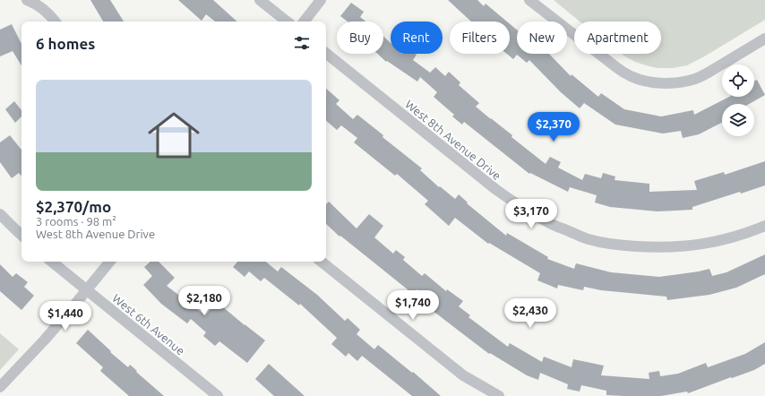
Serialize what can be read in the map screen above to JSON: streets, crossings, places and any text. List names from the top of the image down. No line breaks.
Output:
{"streets":{"street":["West 8th Avenue Drive","West 6th Avenue"]},"page":{"chip":["Buy","Rent","Filters","New","Apartment"],"heading":"6 homes","list":[{"name":"$2,370/mo","note":"3 rooms · 98 m² · West 8th Avenue Drive"}],"price":["$2,370","$3,170","$2,180","$1,740","$2,430","$1,440"]}}
